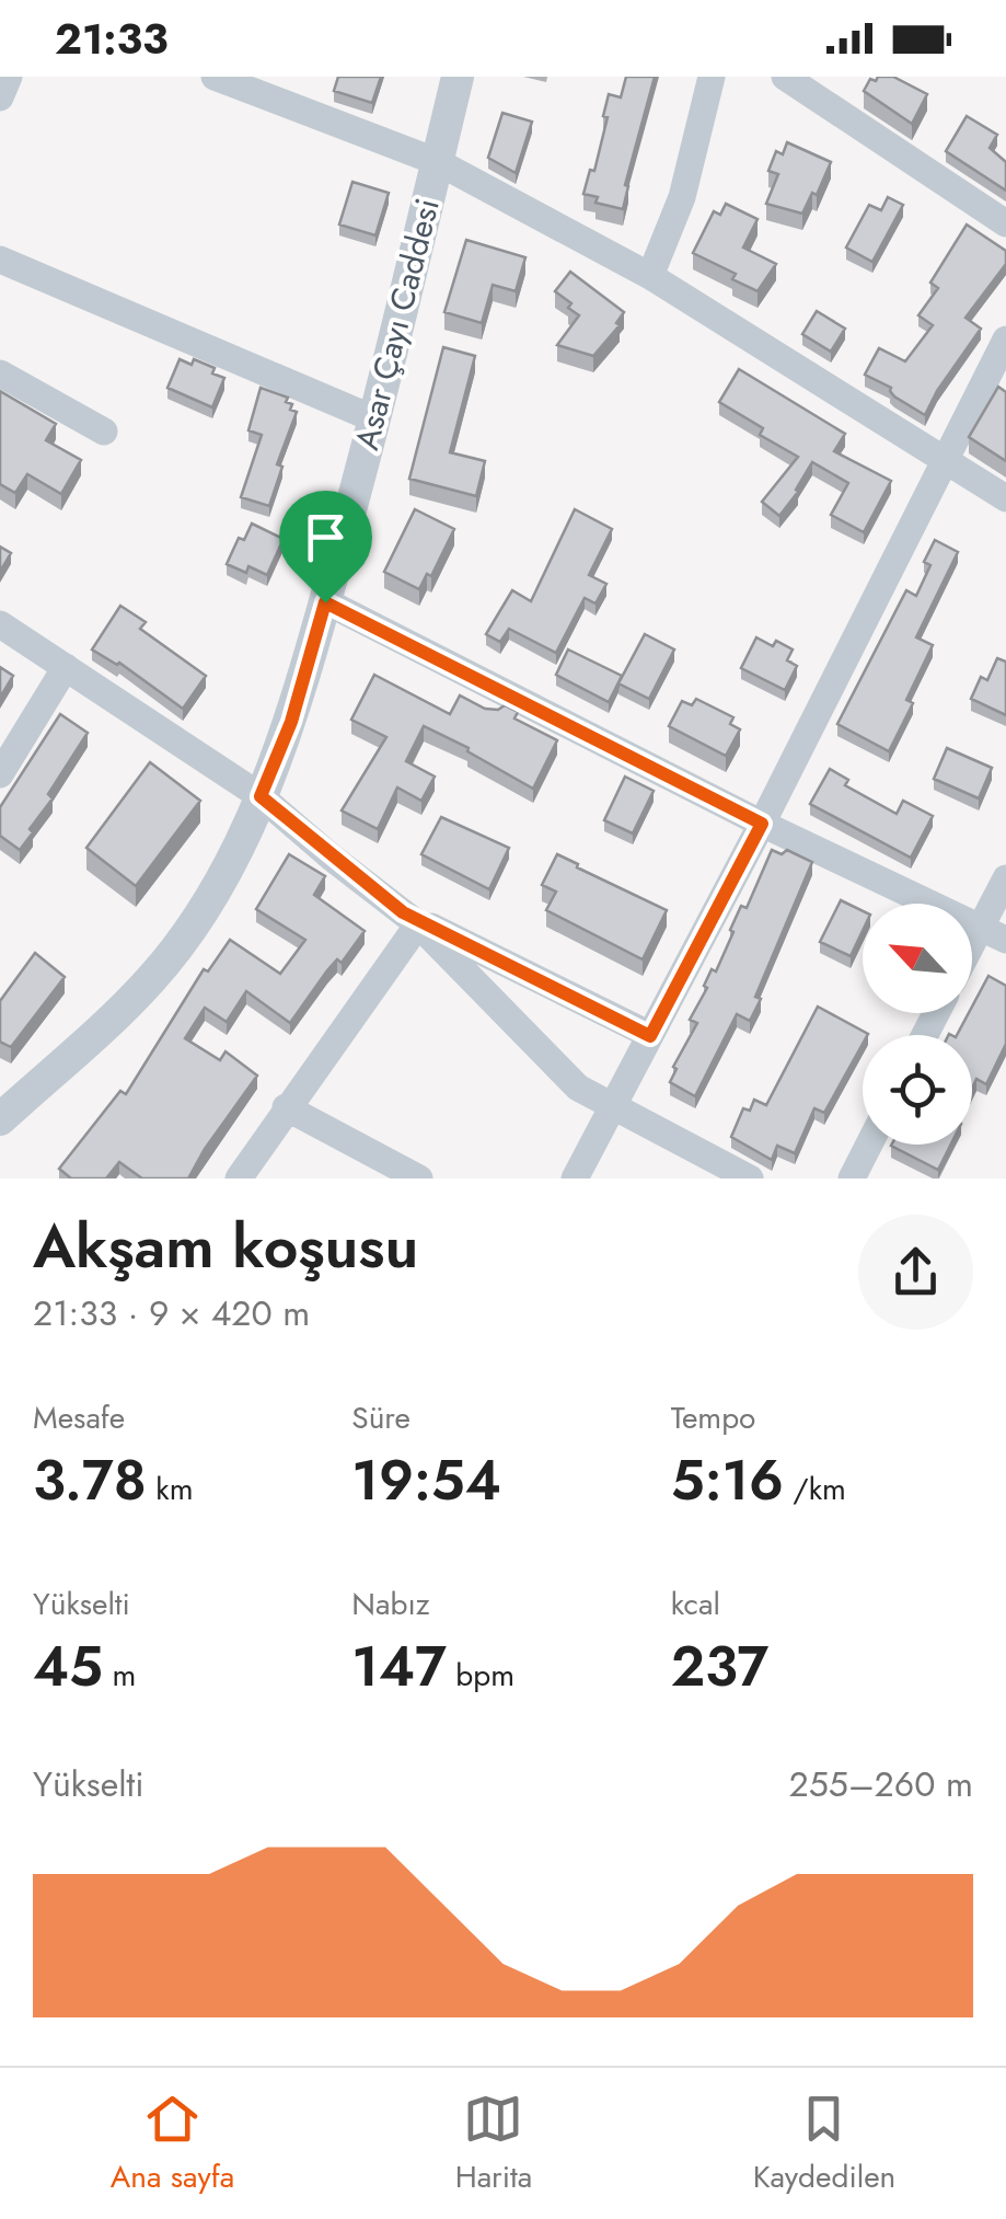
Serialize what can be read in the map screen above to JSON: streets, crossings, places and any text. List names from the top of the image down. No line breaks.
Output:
{"streets":{"street":["Asar Çayı Caddesi"]},"north":"top left","page":{"status":"21:33","heading":["Akşam koşusu","21:33 · 9 × 420 m"],"stats":[["Mesafe","3.78 km"],["Süre","19:54"],["Tempo","5:16 /km"],["Yükselti","45 m"],["Nabız","147 bpm"],["kcal","237"]],"chart":["Yükselti","255–260 m"],"tabs":["Ana sayfa","Harita","Kaydedilen"]}}
